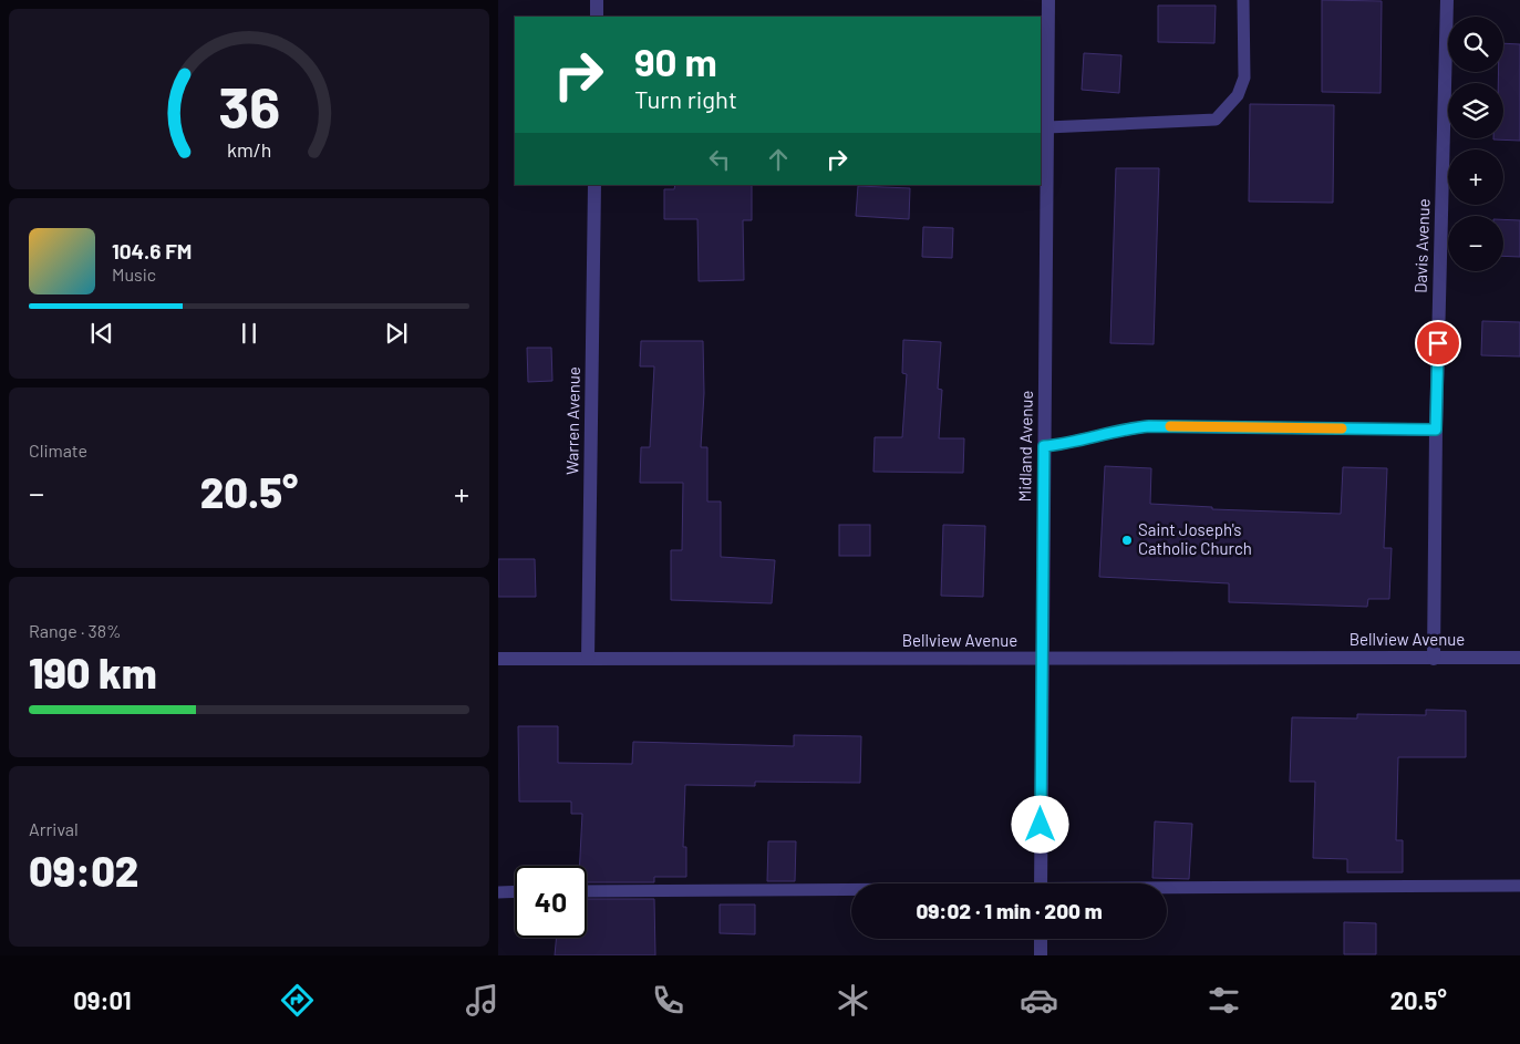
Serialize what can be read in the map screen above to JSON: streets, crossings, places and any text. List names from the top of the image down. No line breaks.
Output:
{"streets":{"street":["Davis Avenue","Warren Avenue","Midland Avenue","Bellview Avenue"]},"crossings":[["Davis Avenue","Bellview Avenue"],["Warren Avenue","Bellview Avenue"],["Midland Avenue","Bellview Avenue"]],"places":["Saint Joseph's Catholic Church"],"page":{"map_buttons":["+","−"],"turn":["90 m","Turn right"],"song":["104.6 FM","Music"],"tile":["Climate",["Range · 38%","190 km"],["Arrival","09:02"]],"heat":["−","20.5°","+"],"limit":"40","trip":"09:02 · 1 min · 200 m","tabs":["09:01","20.5°"],"gauge":["36","km/h"]}}
